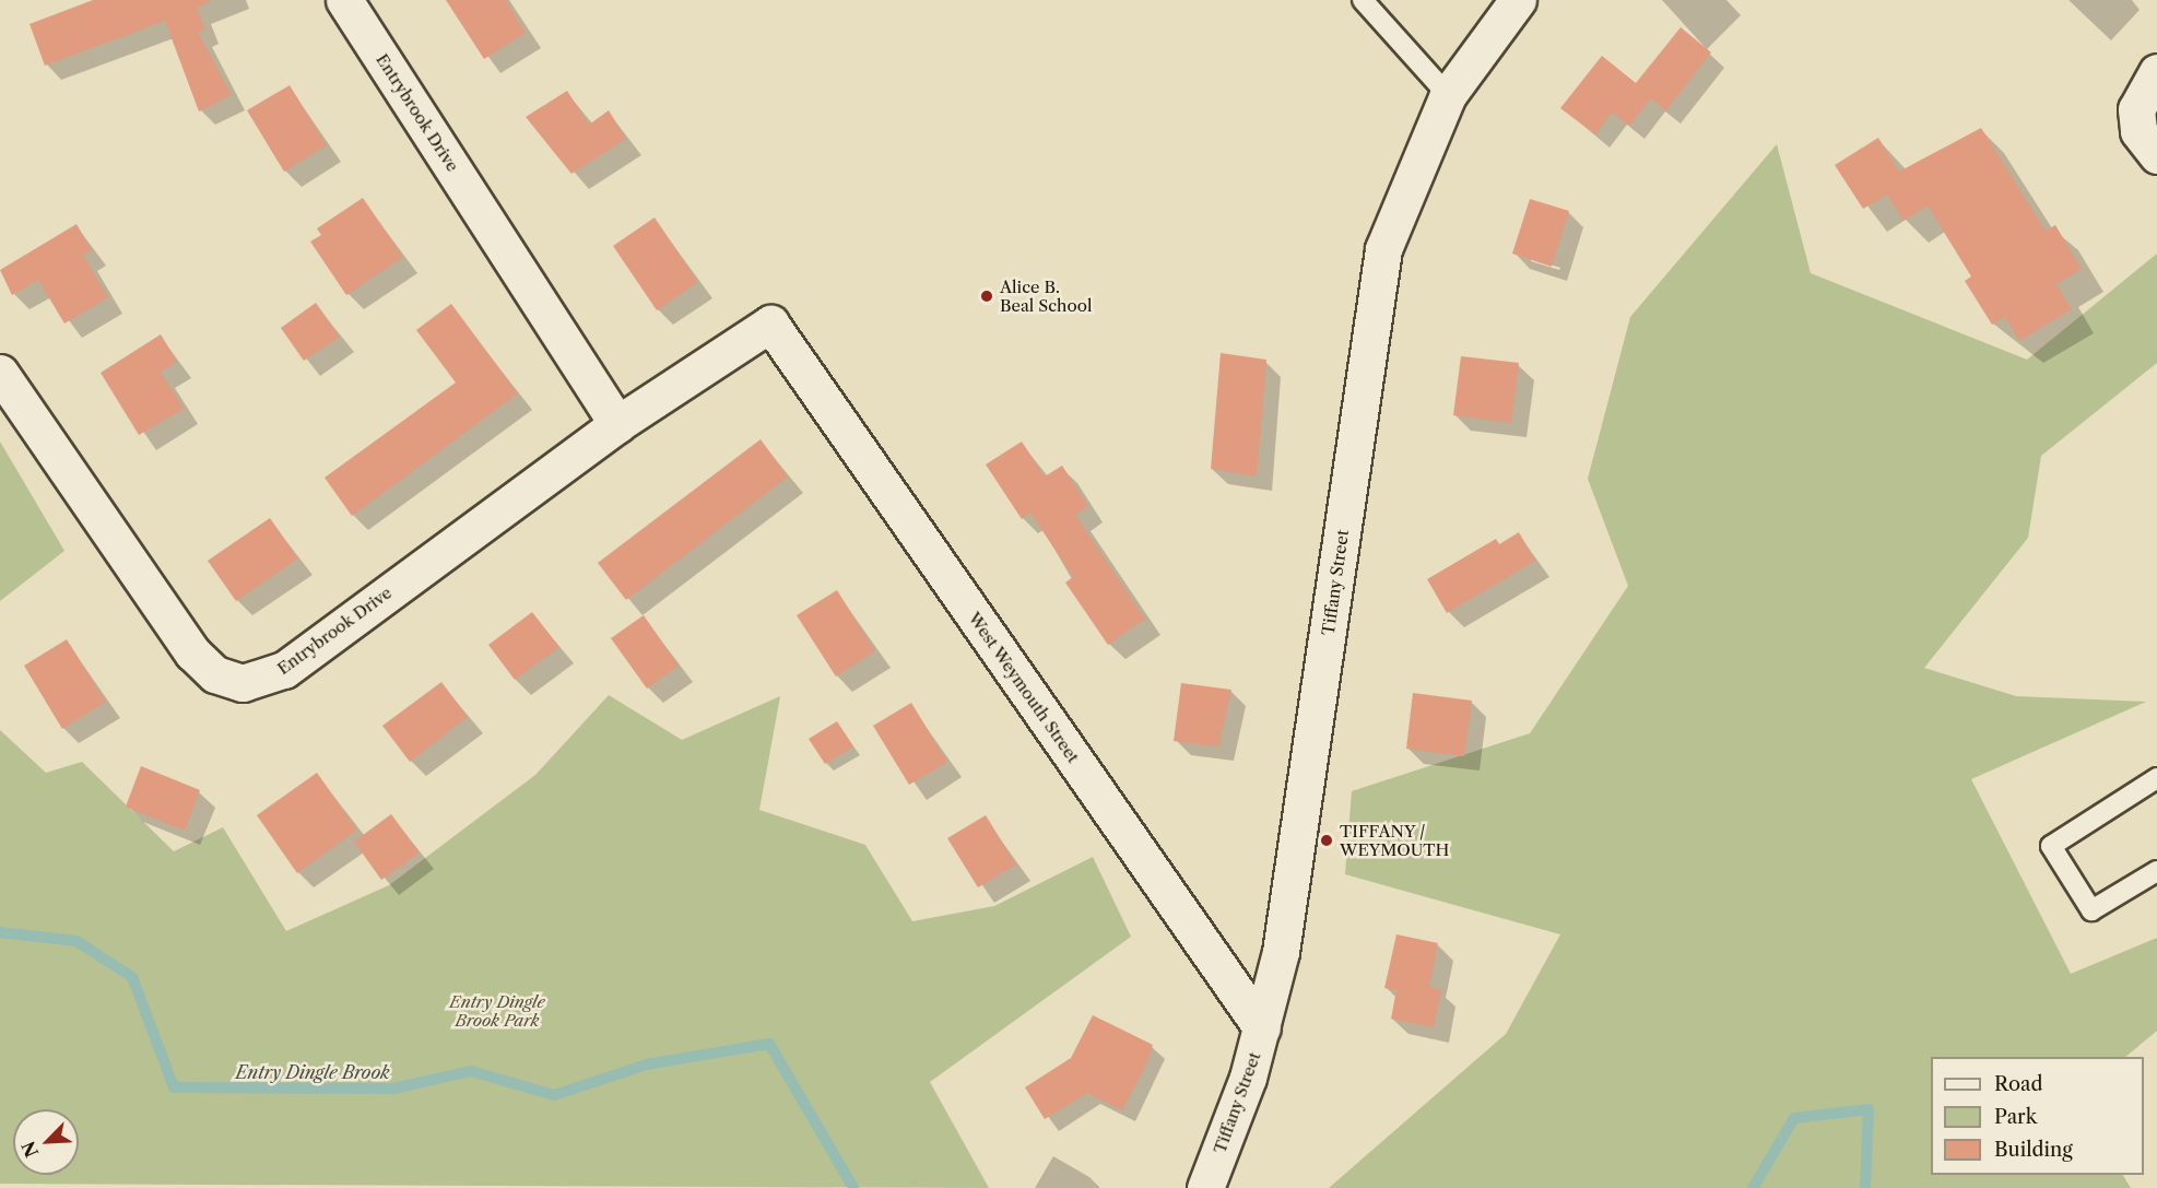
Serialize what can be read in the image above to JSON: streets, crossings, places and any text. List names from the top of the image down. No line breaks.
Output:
{"streets":{"street":["Entrybrook Drive","Tiffany Street","West Weymouth Street"]},"crossings":[["Entrybrook Drive","West Weymouth Street"],["Tiffany Street","West Weymouth Street"]],"water":["Entry Dingle Brook"],"parks":["Entry Dingle Brook Park"],"places":["Alice B. Beal School","TIFFANY / WEYMOUTH"],"legend":["Road","Park","Building"],"north":"bottom left"}
